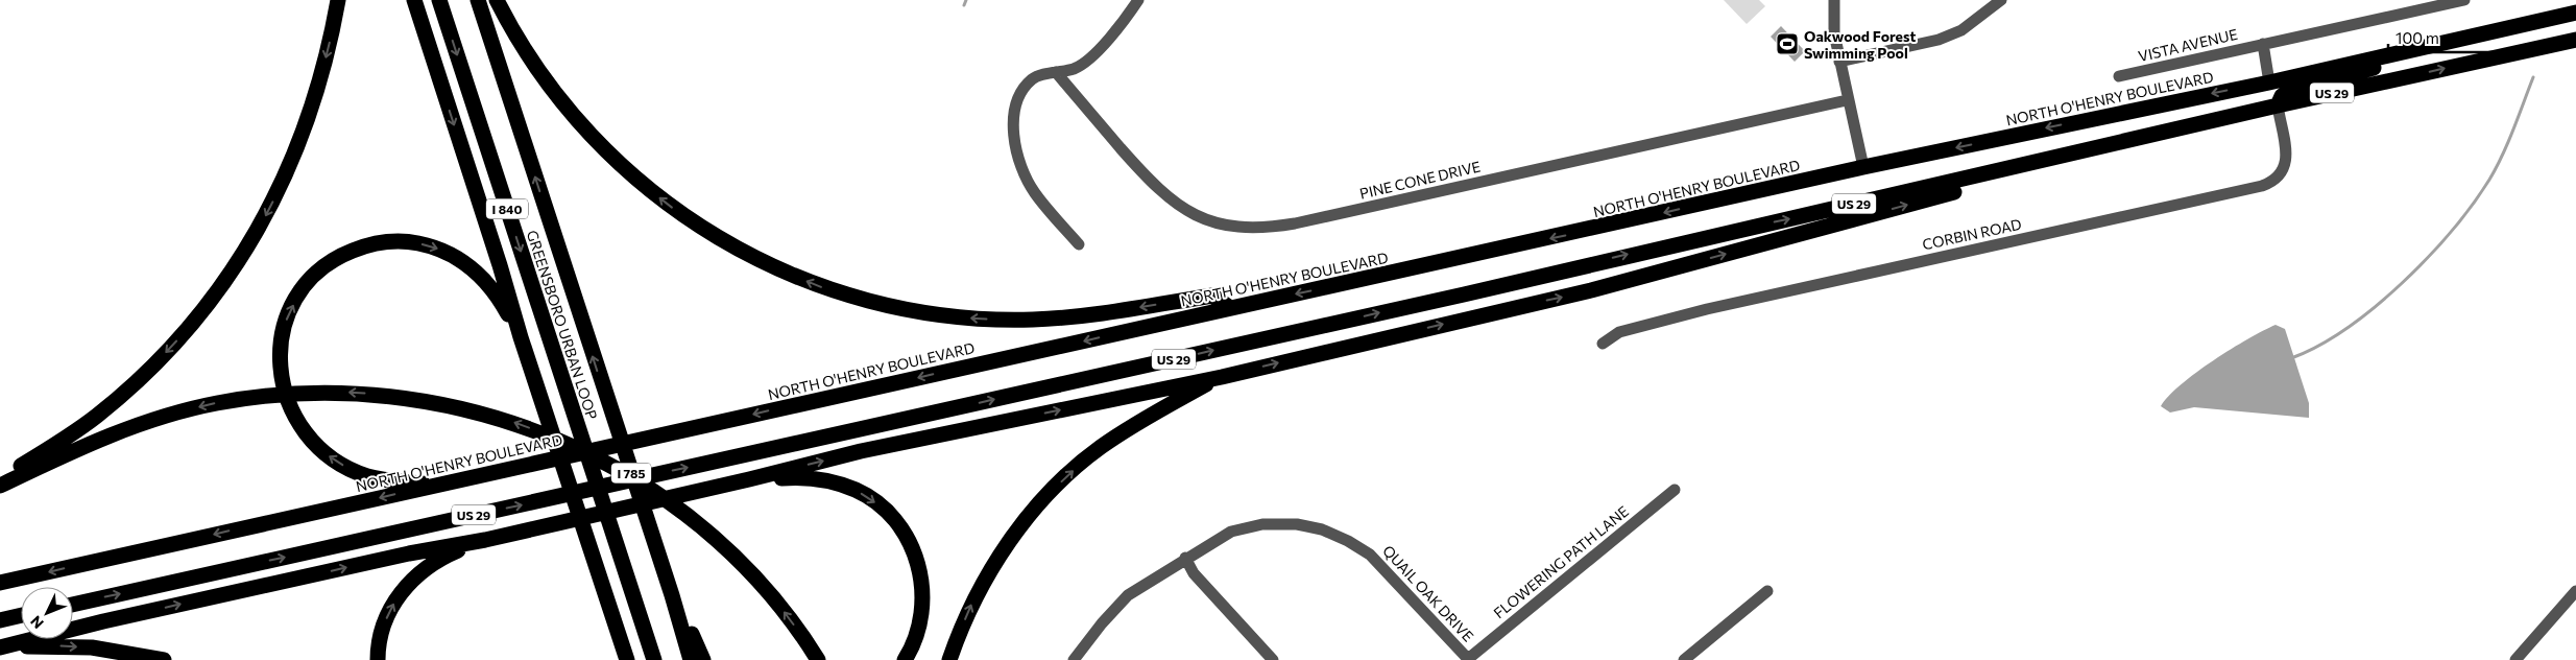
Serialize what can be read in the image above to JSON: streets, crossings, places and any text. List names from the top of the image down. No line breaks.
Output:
{"streets":{"highway":["US 29","NORTH O'HENRY BOULEVARD","I 840","GREENSBORO URBAN LOOP","I 785"],"street":["VISTA AVENUE","PINE CONE DRIVE","CORBIN ROAD","FLOWERING PATH LANE","QUAIL OAK DRIVE"]},"crossings":[["US 29","CORBIN ROAD"],["FLOWERING PATH LANE","QUAIL OAK DRIVE"]],"places":{"sports":["Oakwood Forest Swimming Pool"]},"scale_bar":"100 m","north":"bottom left"}
